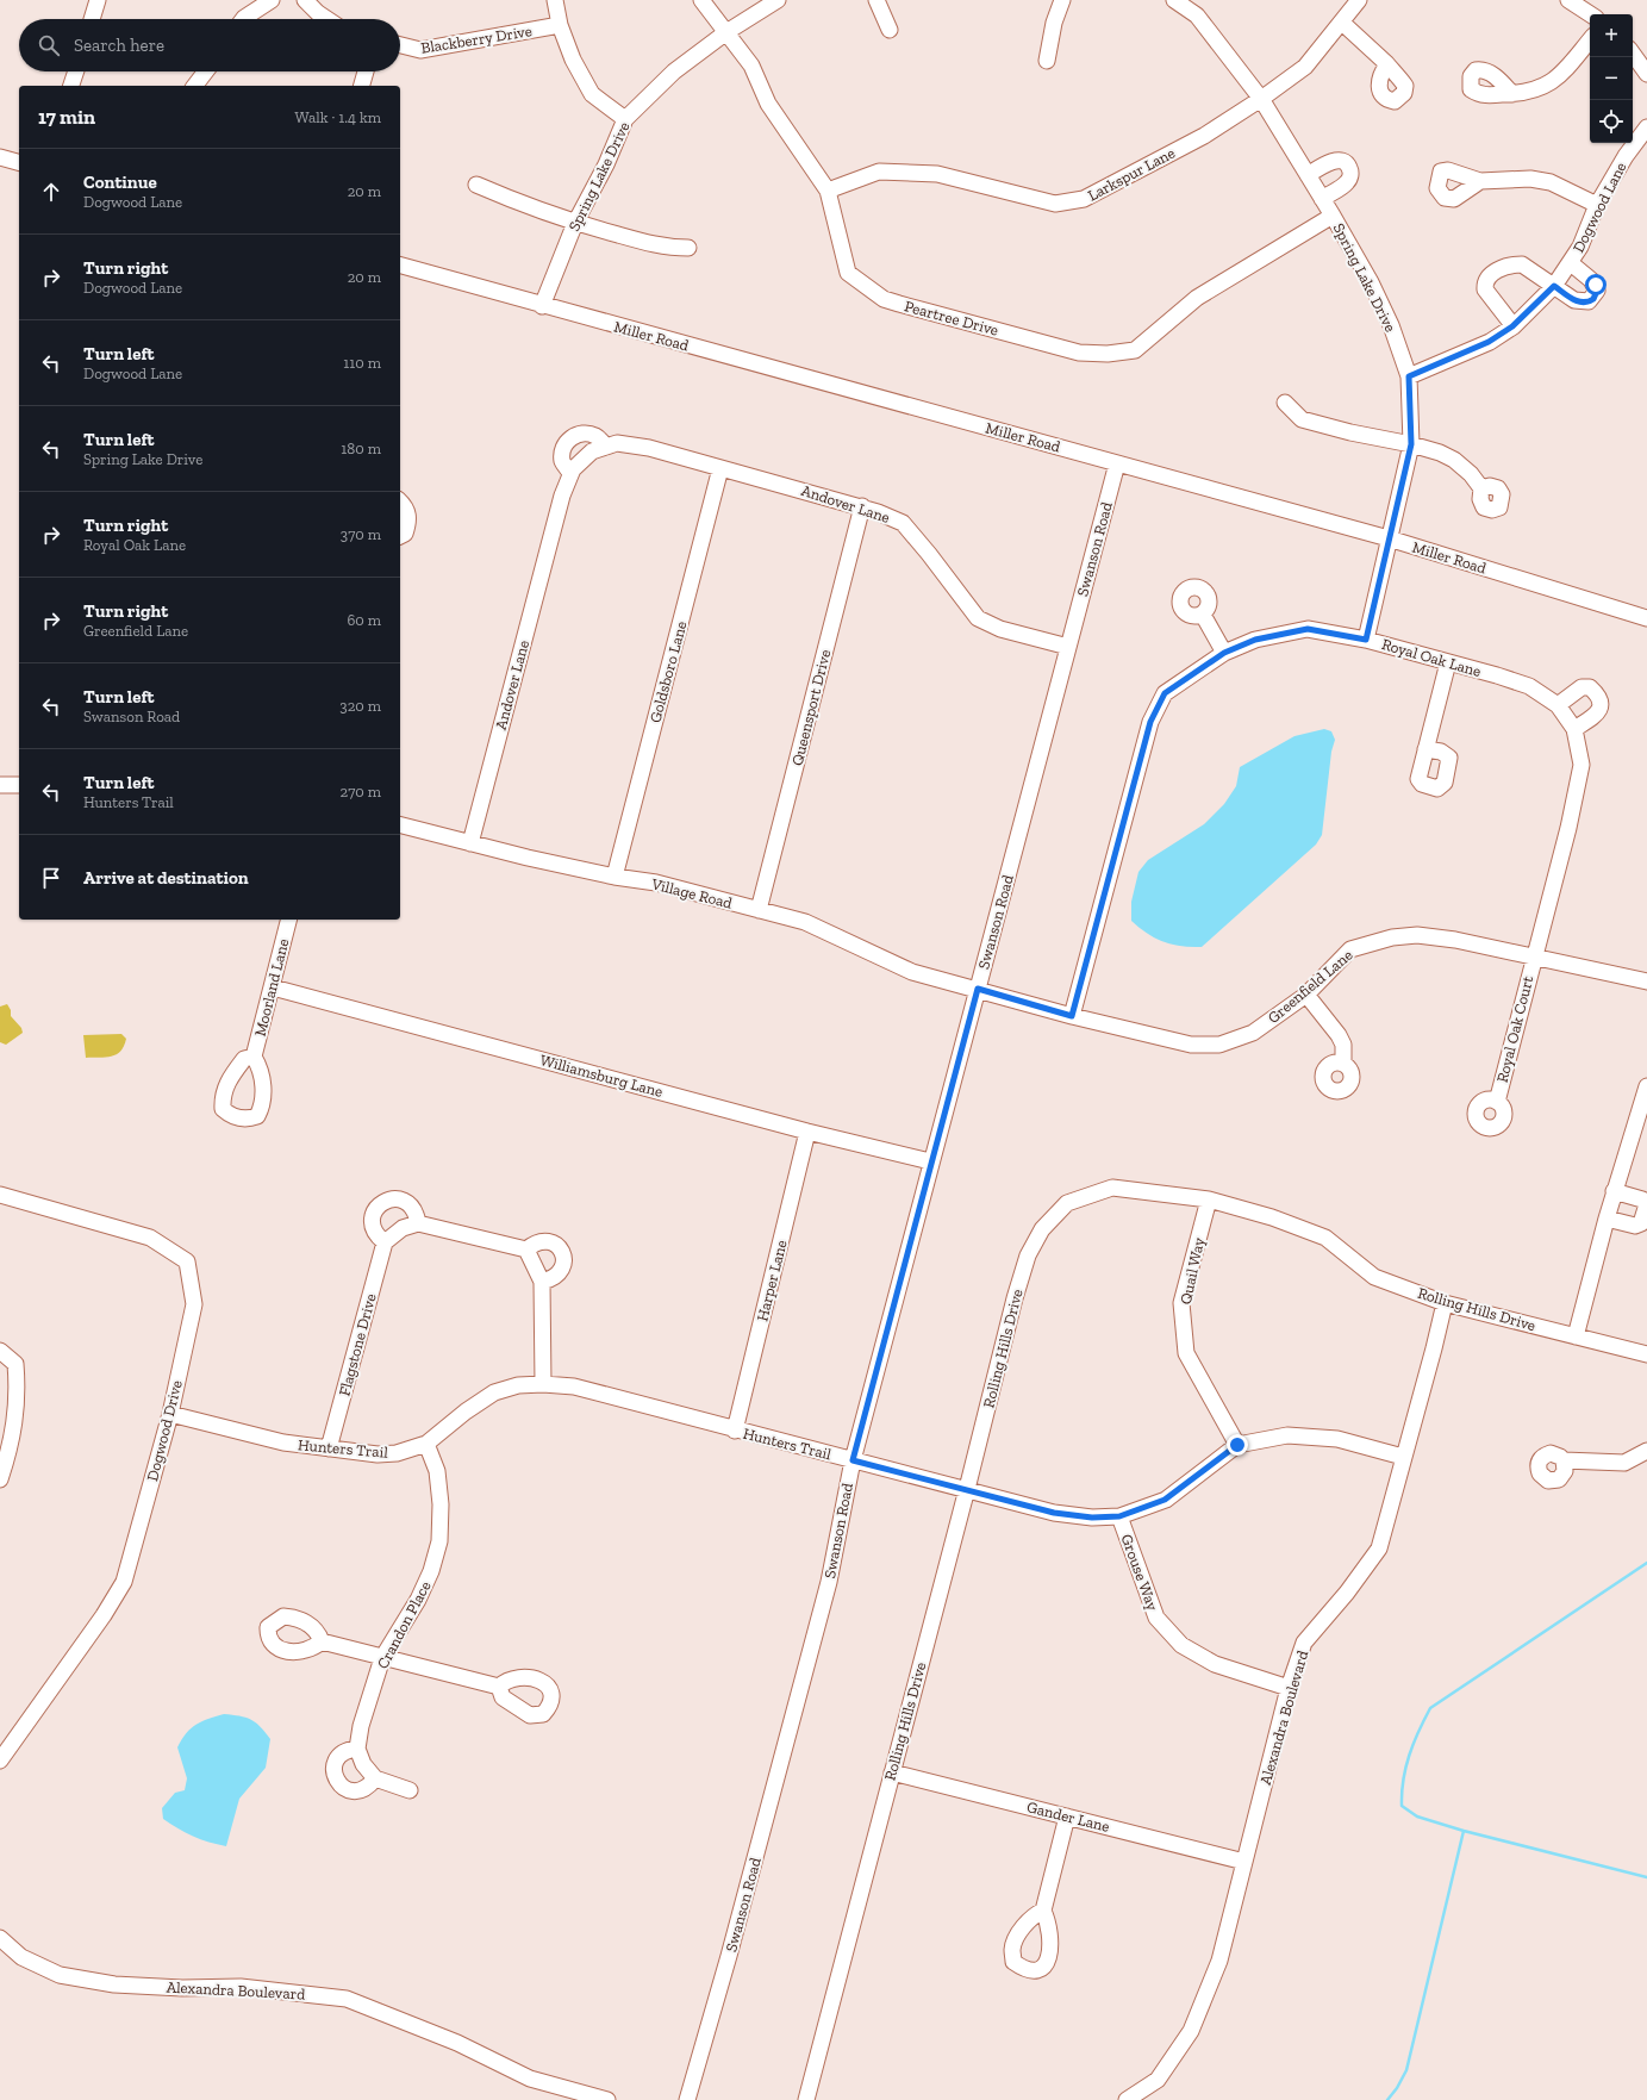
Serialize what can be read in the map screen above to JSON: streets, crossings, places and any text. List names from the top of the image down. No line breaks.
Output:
{"streets":{"street":["Blackberry Drive","Larkspur Lane","Spring Lake Drive","Dogwood Lane","Peartree Drive","Miller Road","Andover Lane","Swanson Road","Royal Oak Lane","Goldsboro Lane","Queensport Drive","Village Road","Greenfield Lane","Moorland Lane","Royal Oak Court","Williamsburg Lane","Quail Way","Harper Lane","Rolling Hills Drive","Flagstone Drive","Dogwood Drive","Hunters Trail","Grouse Way","Crandon Place","Alexandra Boulevard","Gander Lane"]},"crossings":[["Larkspur Lane","Spring Lake Drive"],["Larkspur Lane","Peartree Drive"],["Spring Lake Drive","Dogwood Lane"],["Spring Lake Drive","Peartree Drive"],["Spring Lake Drive","Miller Road"],["Spring Lake Drive","Royal Oak Lane"],["Miller Road","Swanson Road"],["Andover Lane","Swanson Road"],["Andover Lane","Goldsboro Lane"],["Andover Lane","Queensport Drive"],["Andover Lane","Village Road"],["Swanson Road","Village Road"],["Swanson Road","Greenfield Lane"],["Swanson Road","Williamsburg Lane"],["Swanson Road","Hunters Trail"],["Royal Oak Lane","Greenfield Lane"],["Royal Oak Lane","Royal Oak Court"],["Goldsboro Lane","Village Road"],["Queensport Drive","Village Road"],["Village Road","Greenfield Lane"],["Greenfield Lane","Royal Oak Court"],["Moorland Lane","Williamsburg Lane"],["Williamsburg Lane","Harper Lane"],["Quail Way","Rolling Hills Drive"],["Quail Way","Hunters Trail"],["Harper Lane","Hunters Trail"],["Rolling Hills Drive","Hunters Trail"],["Rolling Hills Drive","Alexandra Boulevard"],["Rolling Hills Drive","Gander Lane"],["Flagstone Drive","Hunters Trail"],["Dogwood Drive","Hunters Trail"],["Hunters Trail","Grouse Way"],["Hunters Trail","Crandon Place"],["Hunters Trail","Alexandra Boulevard"],["Grouse Way","Alexandra Boulevard"],["Alexandra Boulevard","Gander Lane"]],"page":{"map_buttons":["+","−"],"search":"Search here","heading":["17 min","Walk · 1.4 km"],"list":[["Continue","Dogwood Lane","20 m"],["Turn right","Dogwood Lane","20 m"],["Turn left","Dogwood Lane","110 m"],["Turn left","Spring Lake Drive","180 m"],["Turn right","Royal Oak Lane","370 m"],["Turn right","Greenfield Lane","60 m"],["Turn left","Swanson Road","320 m"],["Turn left","Hunters Trail","270 m"],"Arrive at destination"]}}
